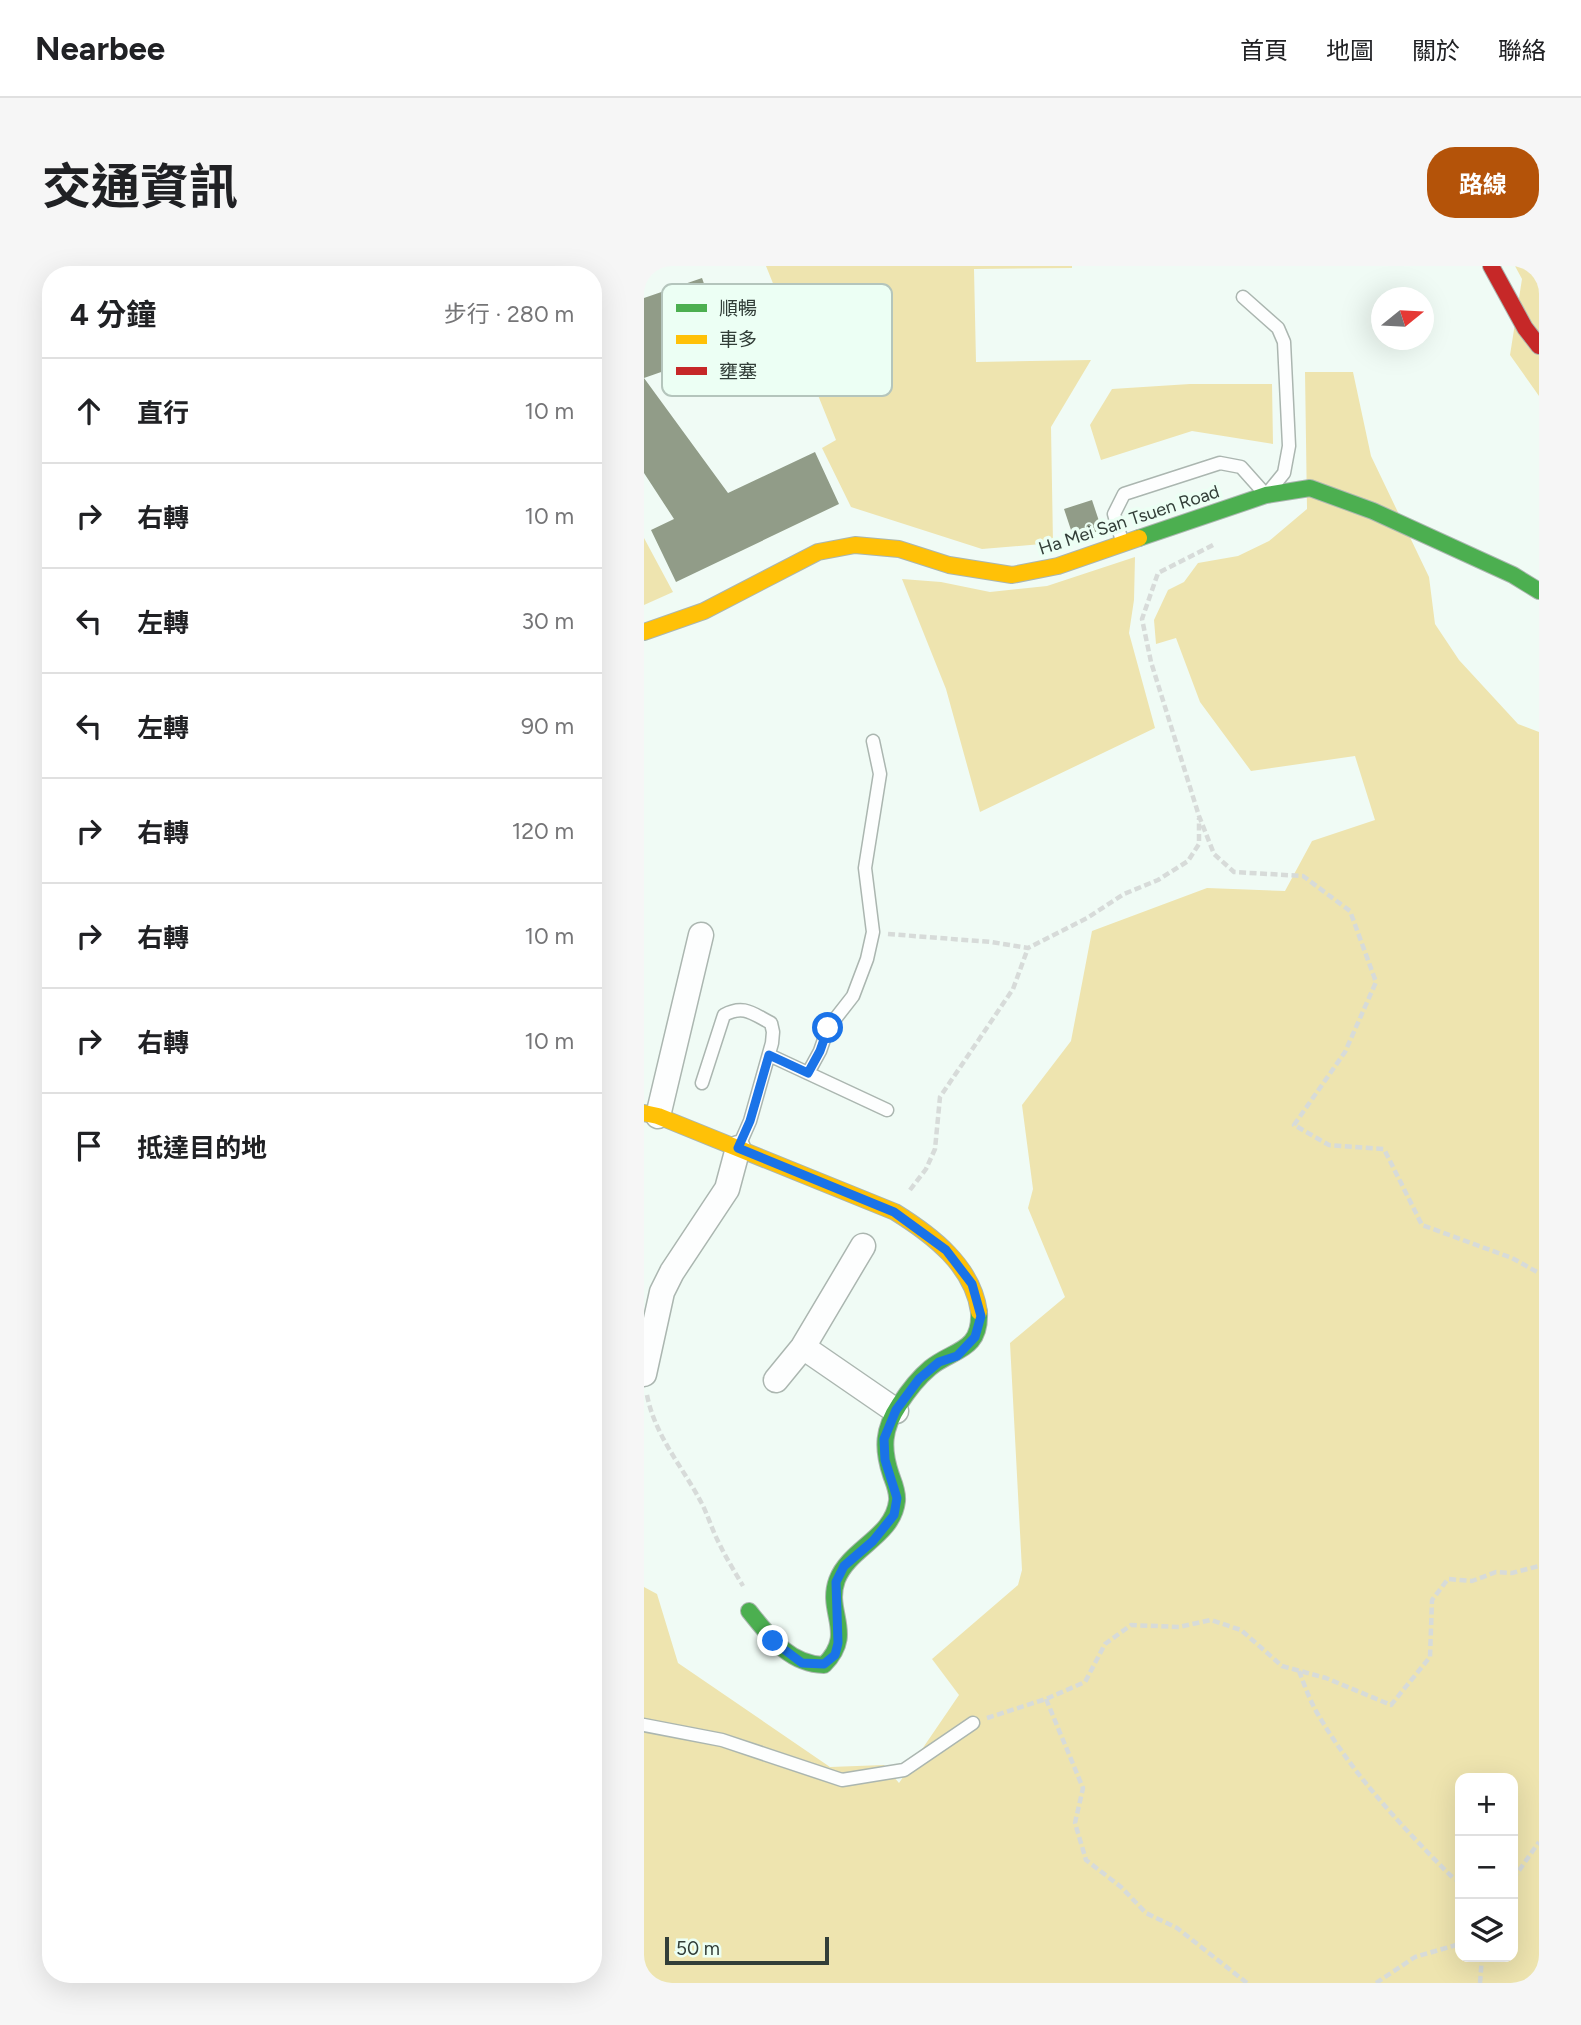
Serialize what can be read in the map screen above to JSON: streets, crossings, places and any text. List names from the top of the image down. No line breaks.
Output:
{"streets":{"street":["Ha Mei San Tsuen Road"]},"legend":["順暢","車多","壅塞"],"scale_bar":"50 m","north":"right","page":{"header":"Nearbee","nav":["首頁","地圖","關於","聯絡"],"title":"交通資訊","buttons":"路線","heading":["4 分鐘","步行 · 280 m"],"list":[["直行","10 m"],["右轉","10 m"],["左轉","30 m"],["左轉","90 m"],["右轉","120 m"],["右轉","10 m"],["右轉","10 m"],"抵達目的地"],"map_buttons":["+","−"],"scale":"50 m"}}
